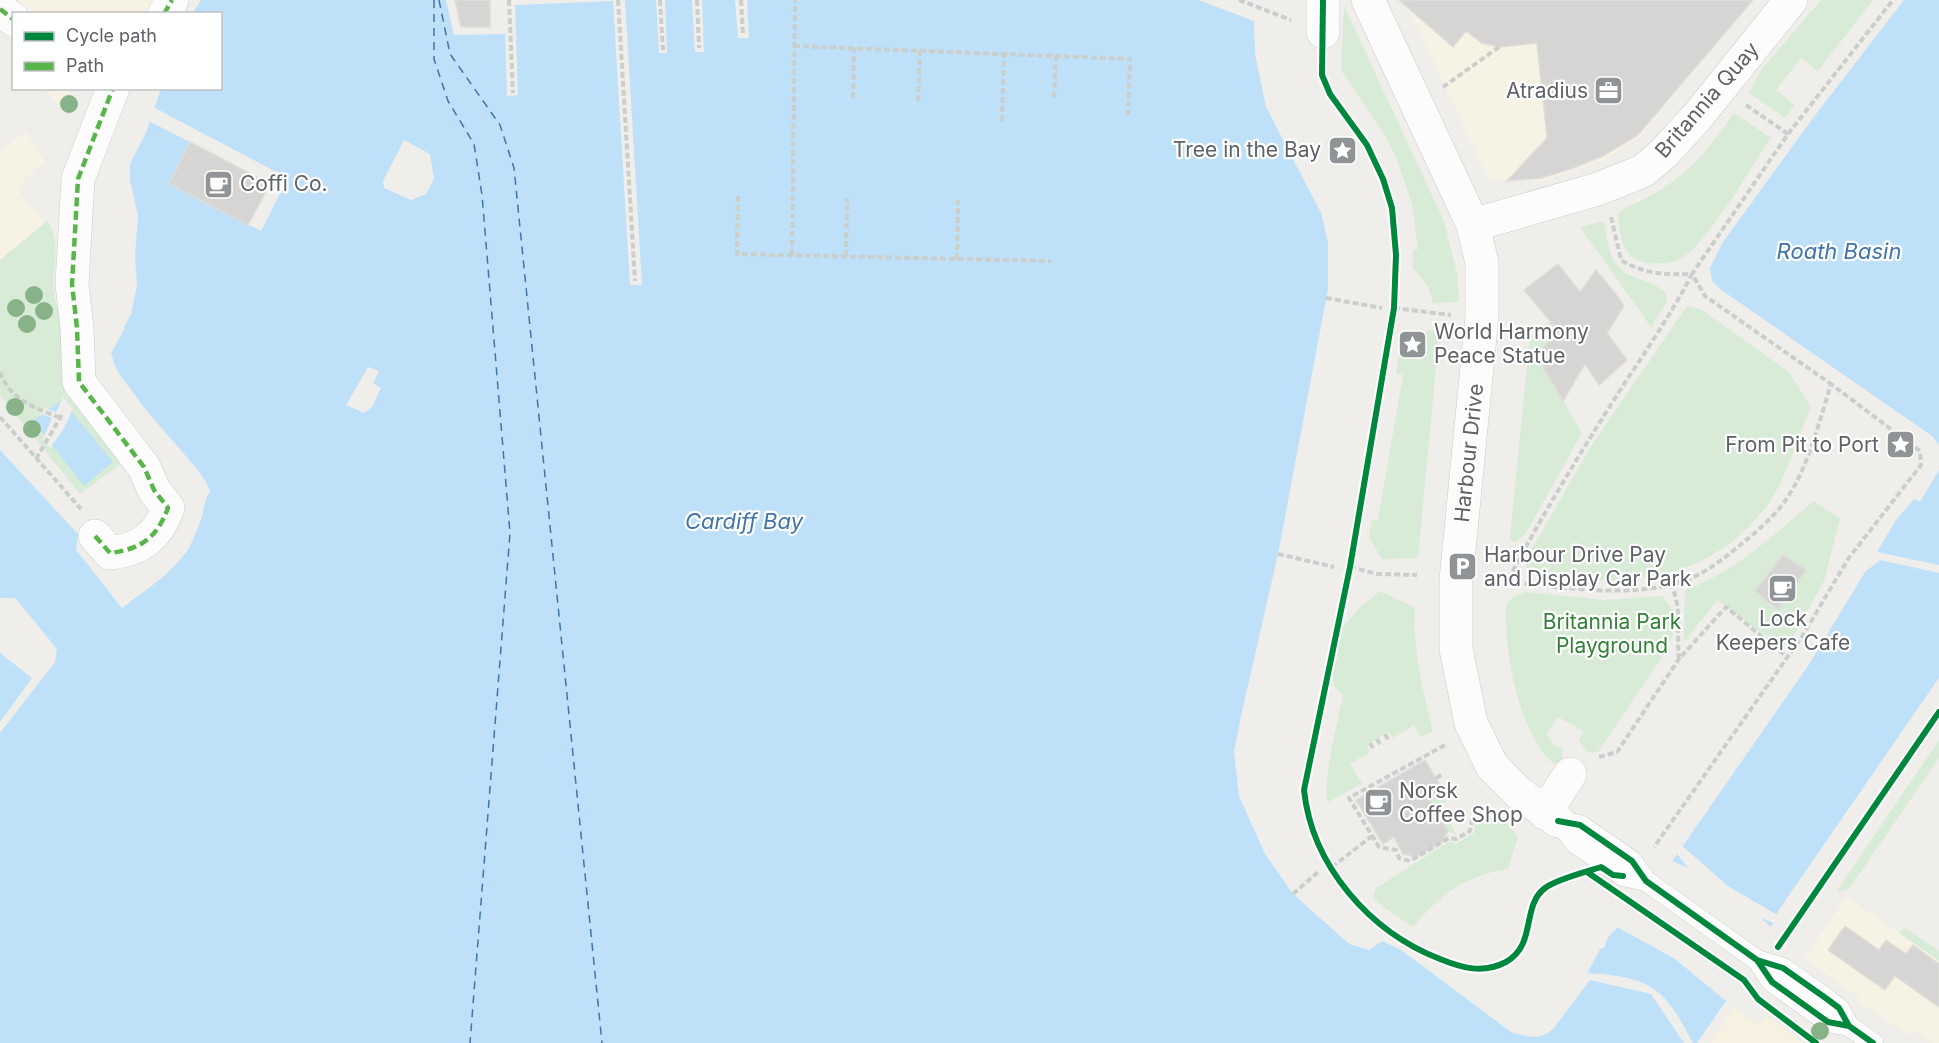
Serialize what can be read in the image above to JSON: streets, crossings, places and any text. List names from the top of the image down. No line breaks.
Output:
{"streets":{"street":["Britannia Quay","Harbour Drive"]},"crossings":[["Britannia Quay","Harbour Drive"]],"water":["Roath Basin","Cardiff Bay"],"parks":["Britannia Park Playground"],"places":{"office":["Atradius"],"place":["Tree in the Bay","World Harmony Peace Statue","From Pit to Port"],"cafe":["Coffi Co.","Lock Keepers Cafe","Norsk Coffee Shop"],"parking":["Harbour Drive Pay and Display Car Park"]},"legend":["Cycle path","Path"]}
